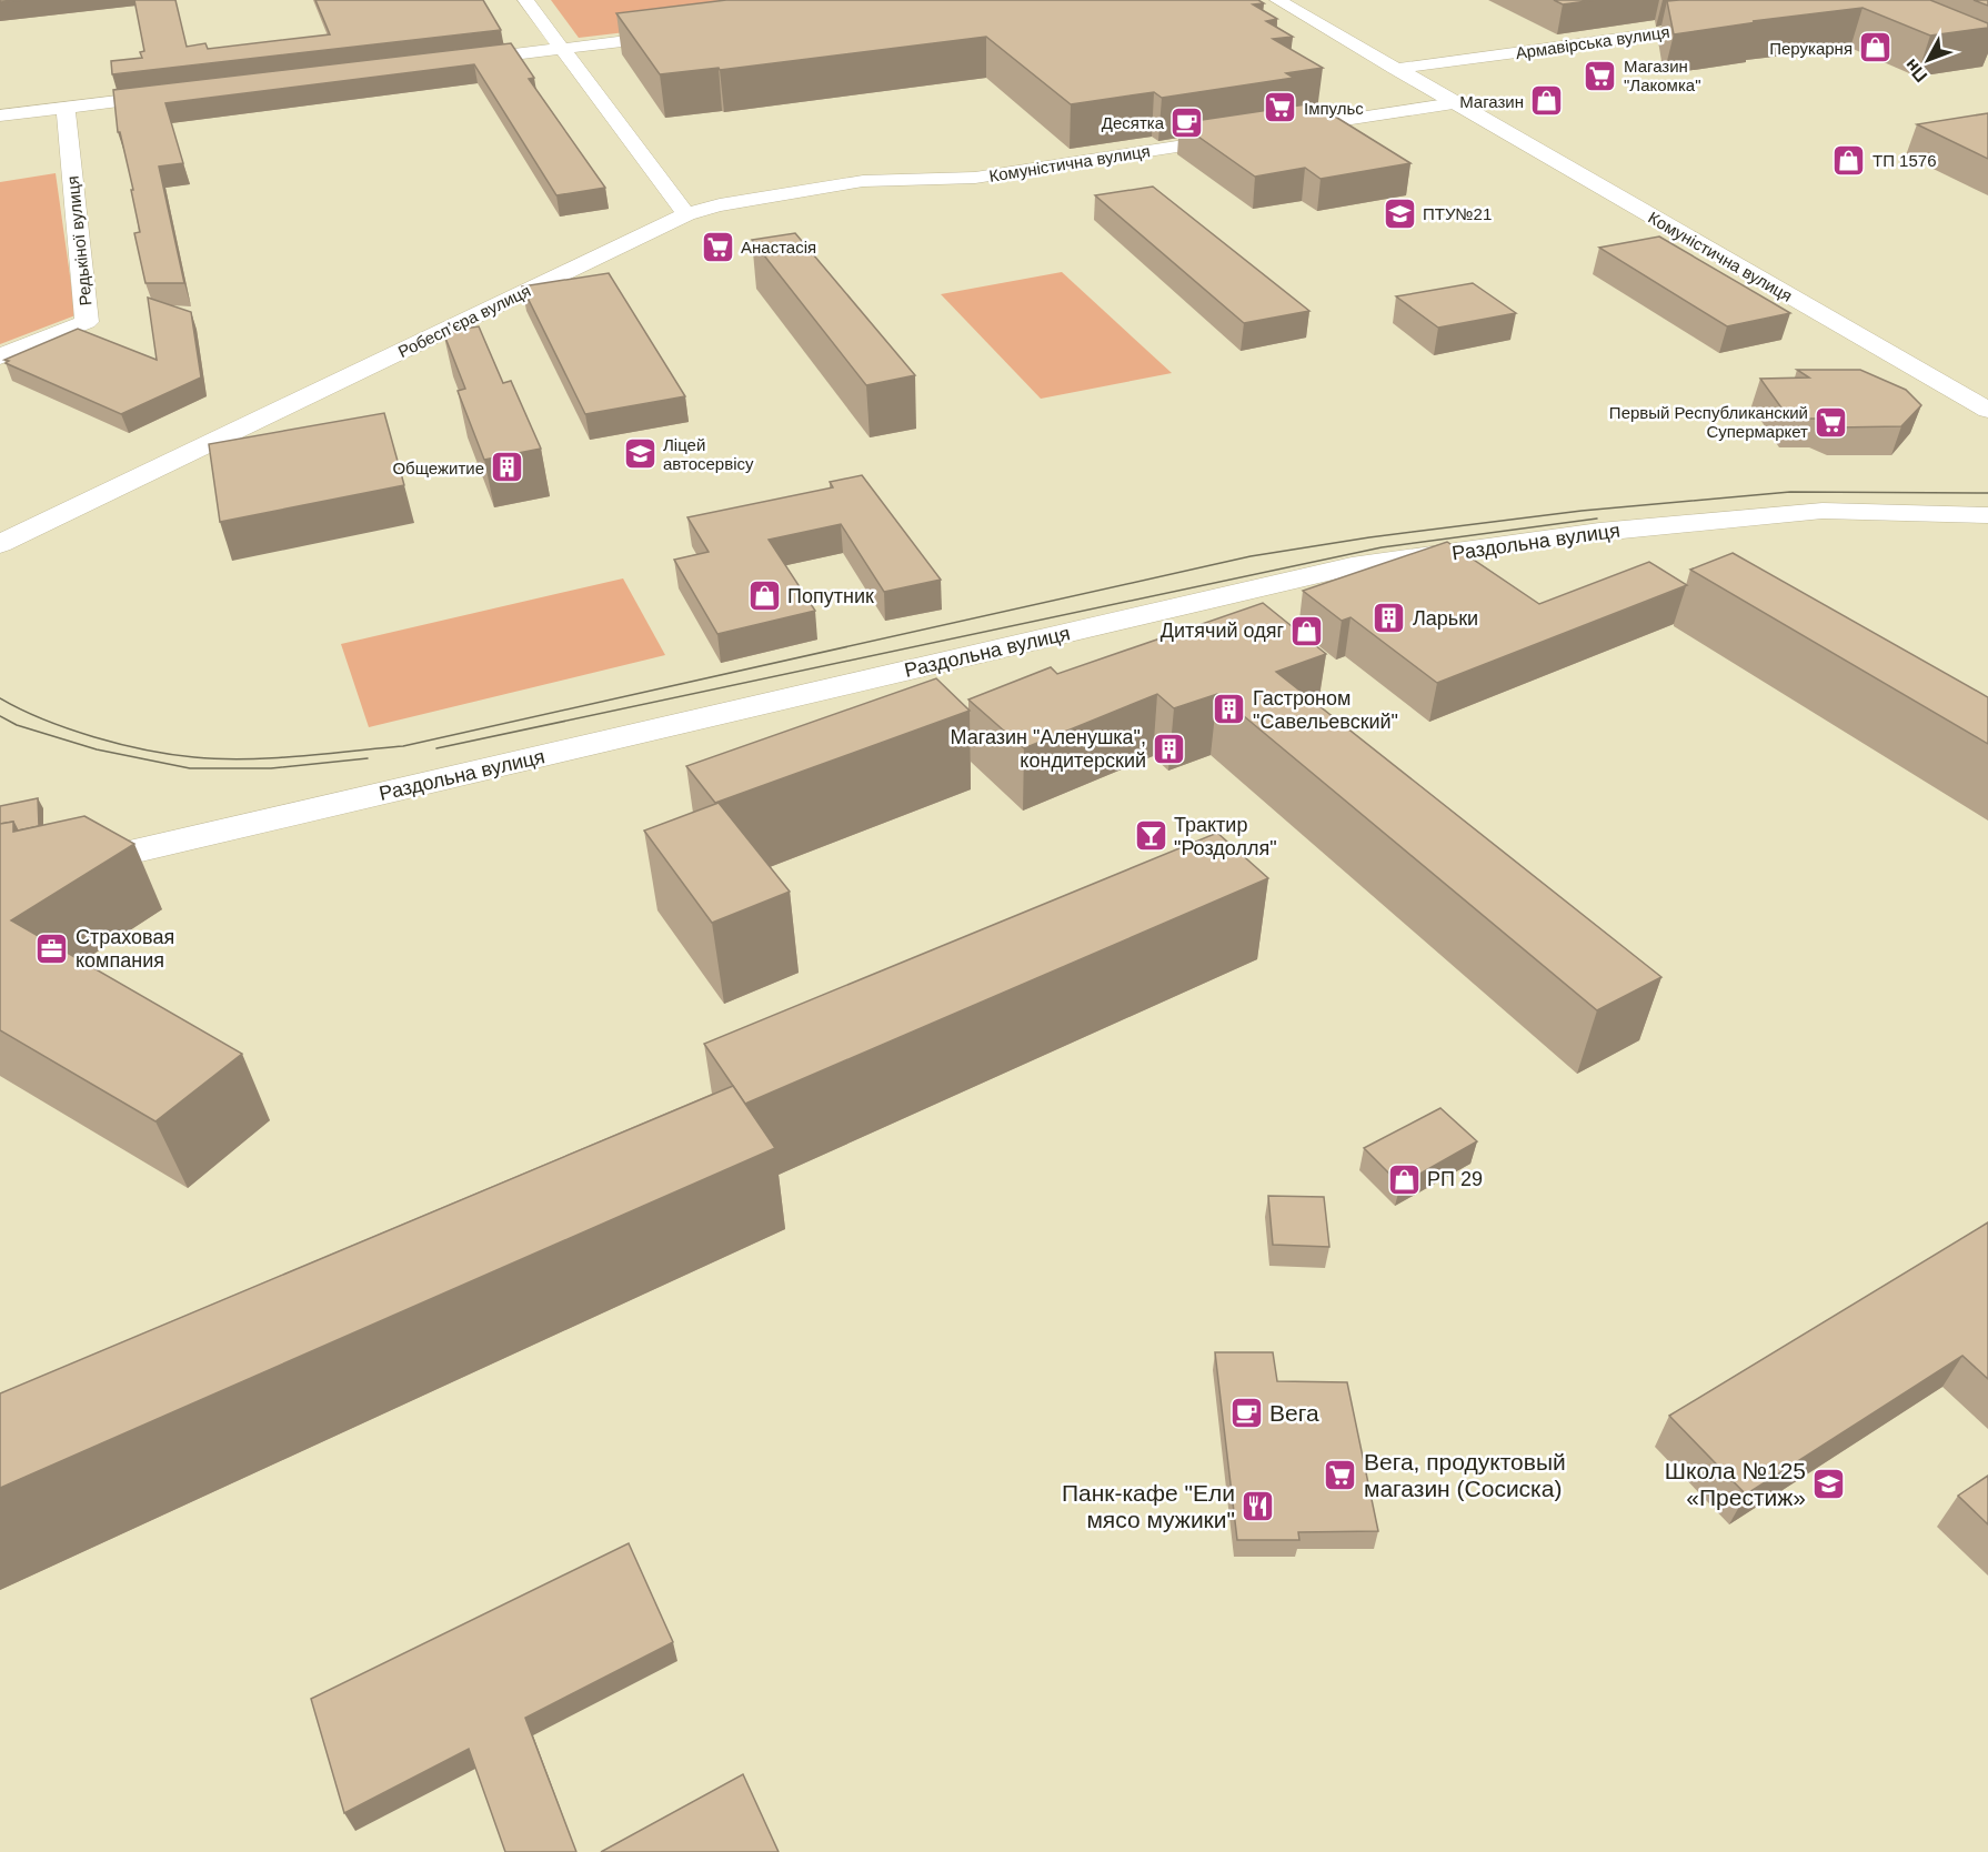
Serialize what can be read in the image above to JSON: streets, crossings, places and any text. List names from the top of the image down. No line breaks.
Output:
{"streets":{"street":["Армавірська вулиця","Комуністична вулиця","Редькіної вулиця","Робесп’єра вулиця","Раздольна вулиця"]},"crossings":[["Армавірська вулиця","Комуністична вулиця"],["Комуністична вулиця","Робесп’єра вулиця"]],"places":{"shop":["Перукарня","Магазин","ТП 1576","Попутник","Дитячий одяг","РП 29"],"supermarket":["Магазин \"Лакомка\"","Імпульс","Анастасія","Первый Республиканский Супермаркет","Вега, продуктовый магазин (Сосиска)"],"cafe":["Десятка","Вега"],"school or university":["ПТУ№21","Ліцей автосервісу","Школа №125 «Престиж»"],"building":["Общежитие","Ларьки","Гастроном \"Савельевский\"","Магазин \"Аленушка\", кондитерский"],"bar":["Трактир \"Роздолля\""],"office":["Страховая компания"],"restaurant":["Панк-кафе \"Ели мясо мужики\""]},"north":"bottom left"}
